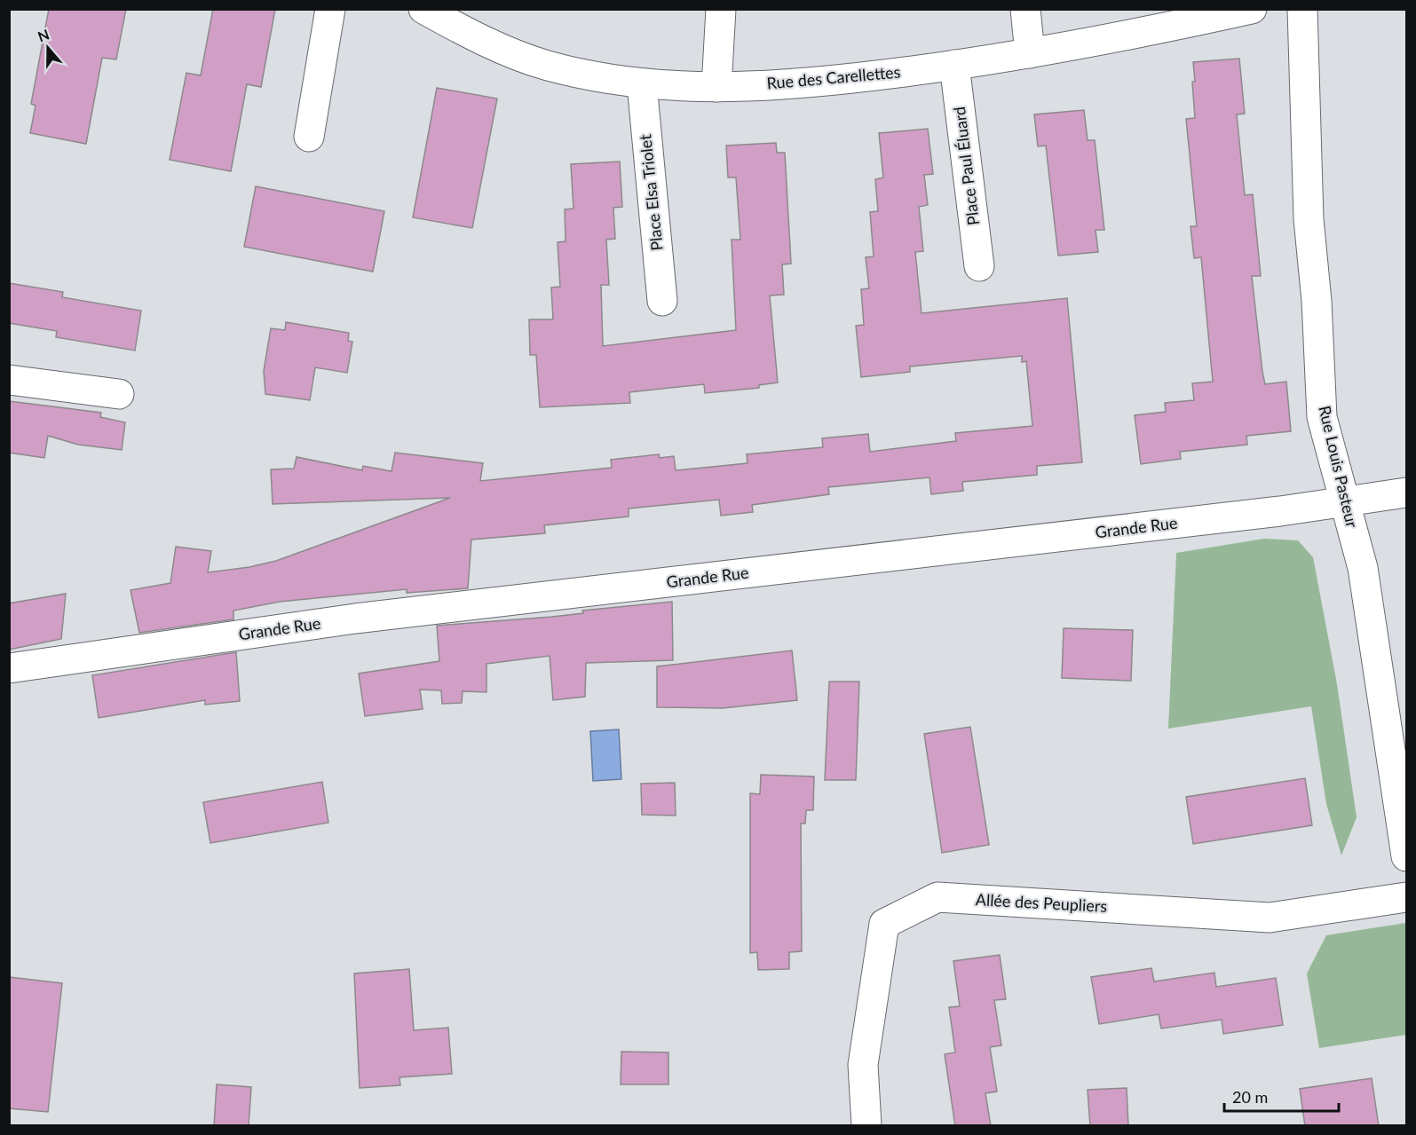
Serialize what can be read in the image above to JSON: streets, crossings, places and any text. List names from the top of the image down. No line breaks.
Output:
{"streets":{"street":["Rue des Carellettes","Place Paul Éluard","Place Elsa Triolet","Rue Louis Pasteur","Grande Rue","Allée des Peupliers"]},"crossings":[["Rue des Carellettes","Place Paul Éluard"],["Rue des Carellettes","Place Elsa Triolet"],["Rue Louis Pasteur","Grande Rue"]],"scale_bar":"20 m","north":"top"}
